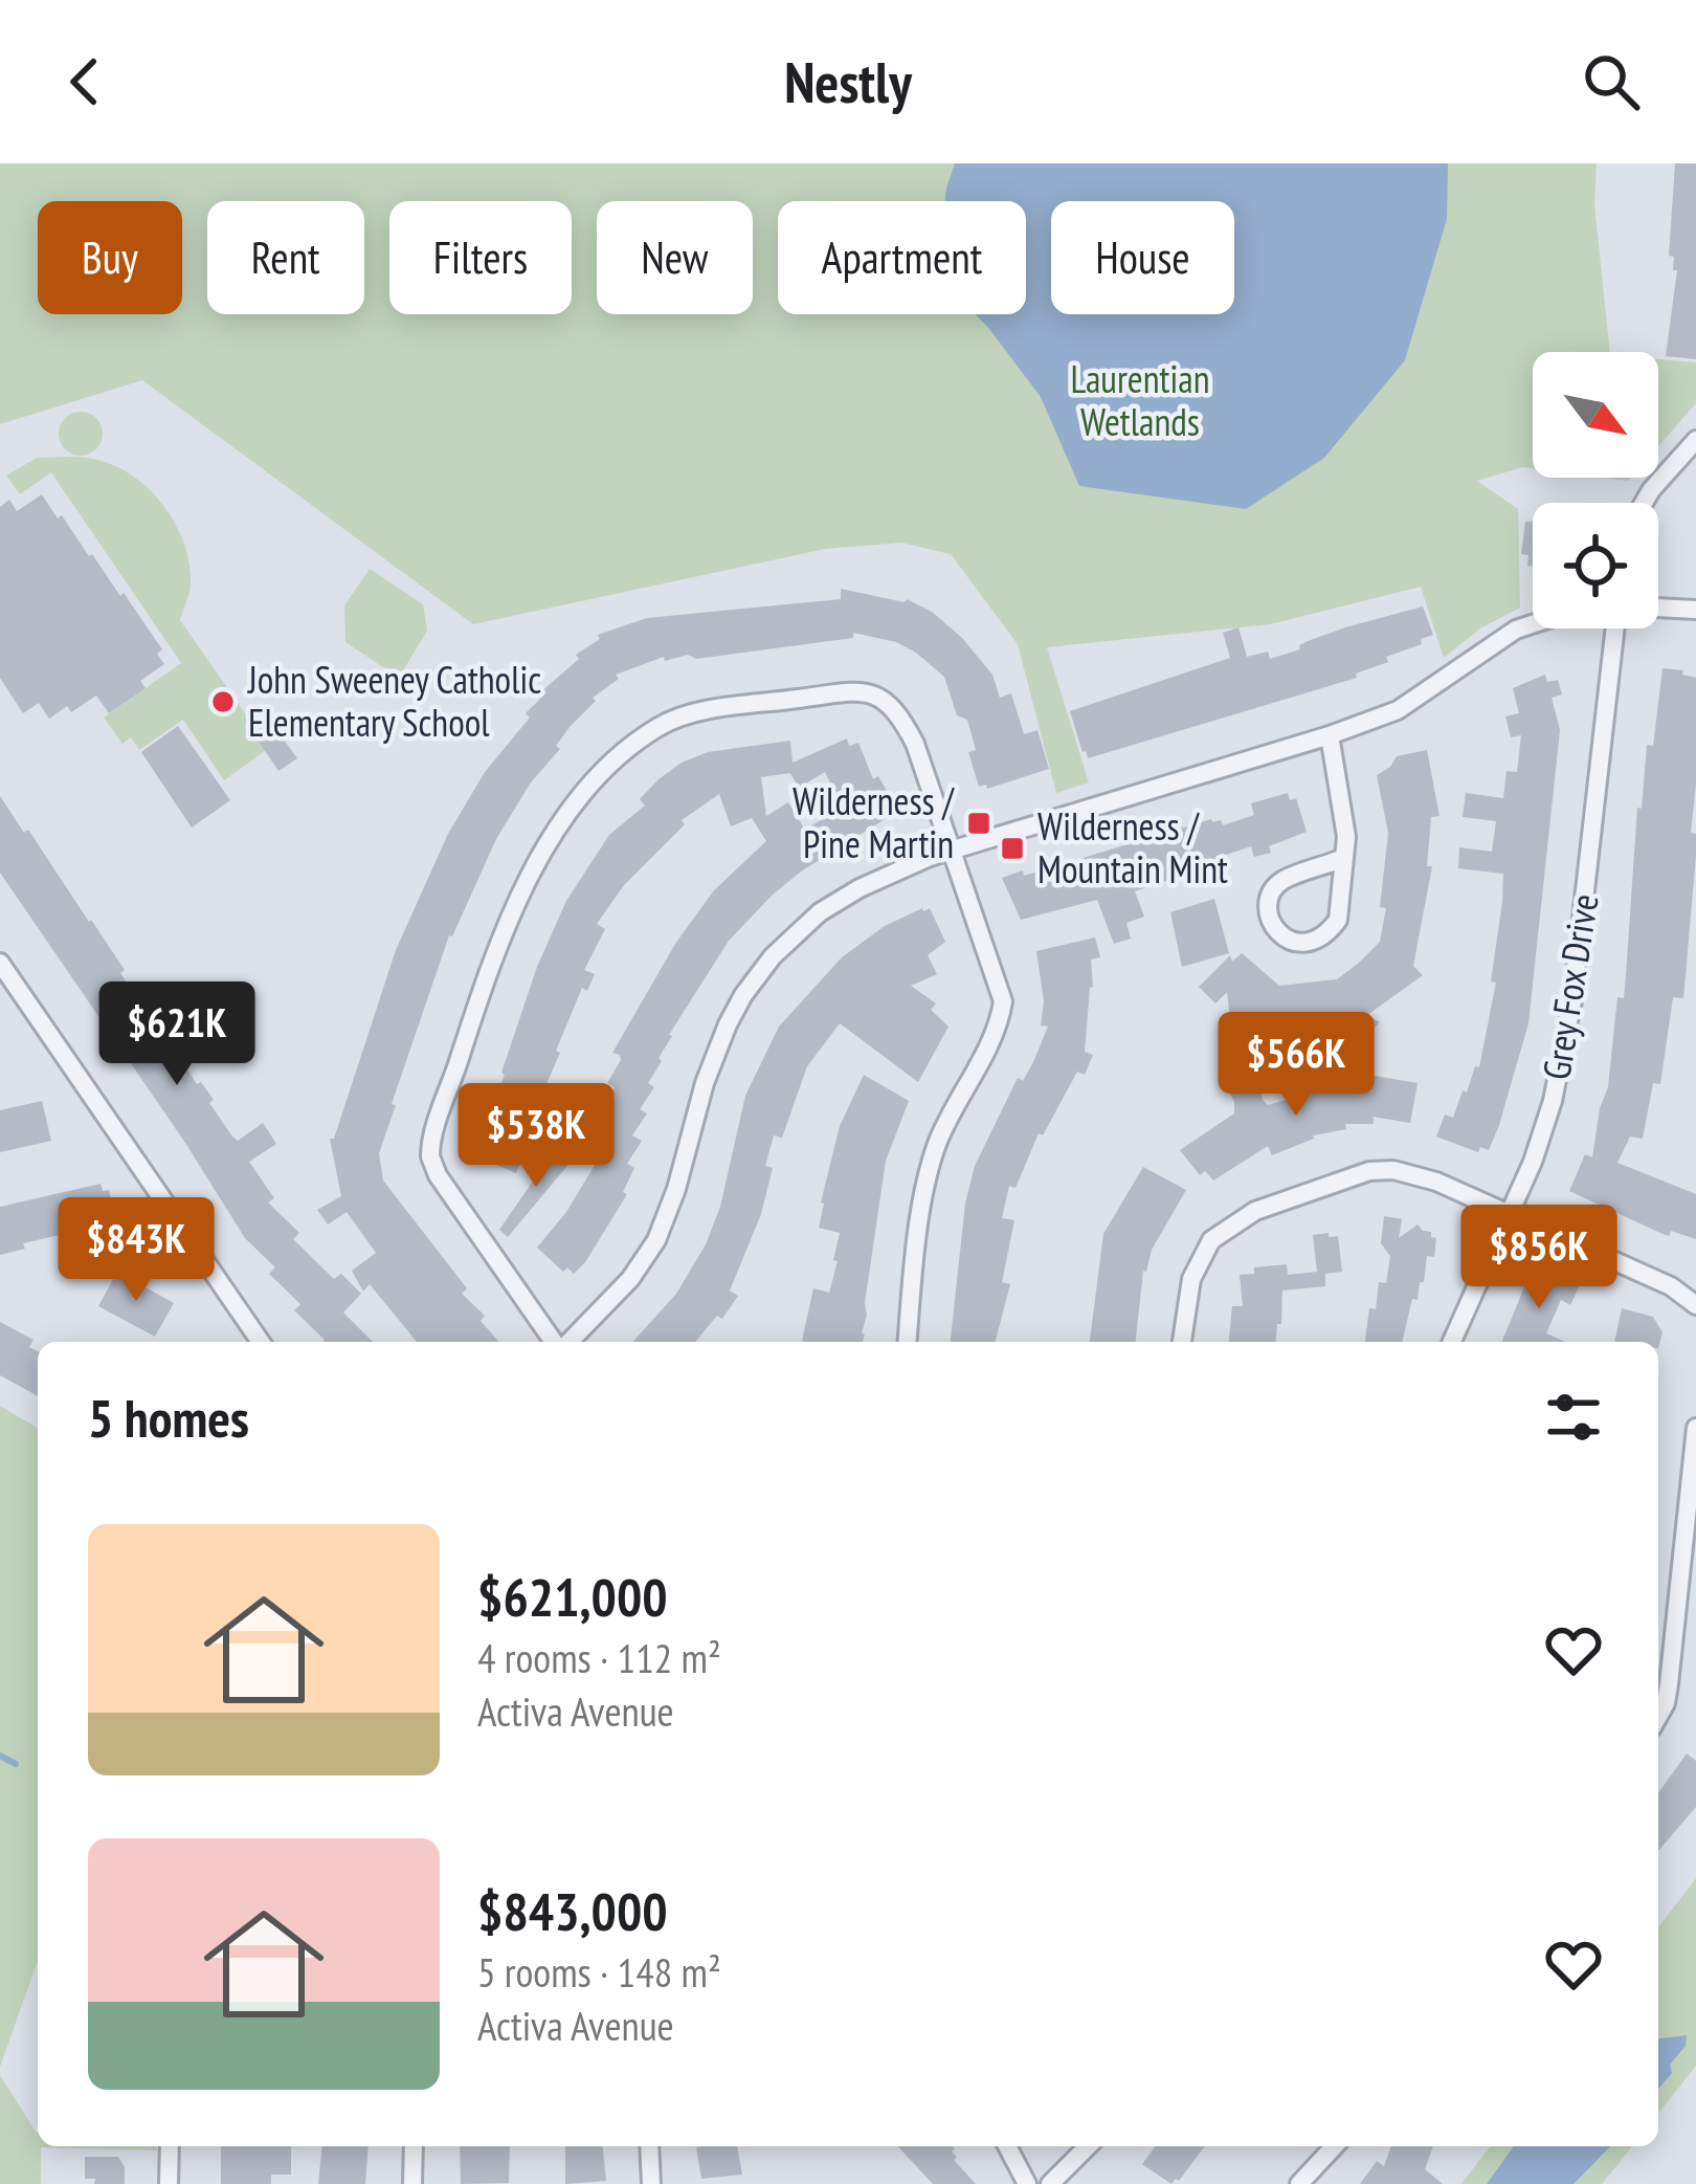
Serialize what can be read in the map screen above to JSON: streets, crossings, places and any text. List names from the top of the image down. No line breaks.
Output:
{"streets":{"street":["Grey Fox Drive"]},"parks":["Laurentian Wetlands"],"places":{"other":["John Sweeney Catholic Elementary School"],"transit":["Wilderness / Pine Martin","Wilderness / Mountain Mint"]},"north":"bottom right","page":{"header":"Nestly","chip":["Buy","Rent","Filters","New","Apartment","House"],"price":["$621K","$566K","$538K","$843K","$856K"],"heading":"5 homes","list":[{"name":"$621,000","note":"4 rooms · 112 m² · Activa Avenue"},{"name":"$843,000","note":"5 rooms · 148 m² · Activa Avenue"}]}}
